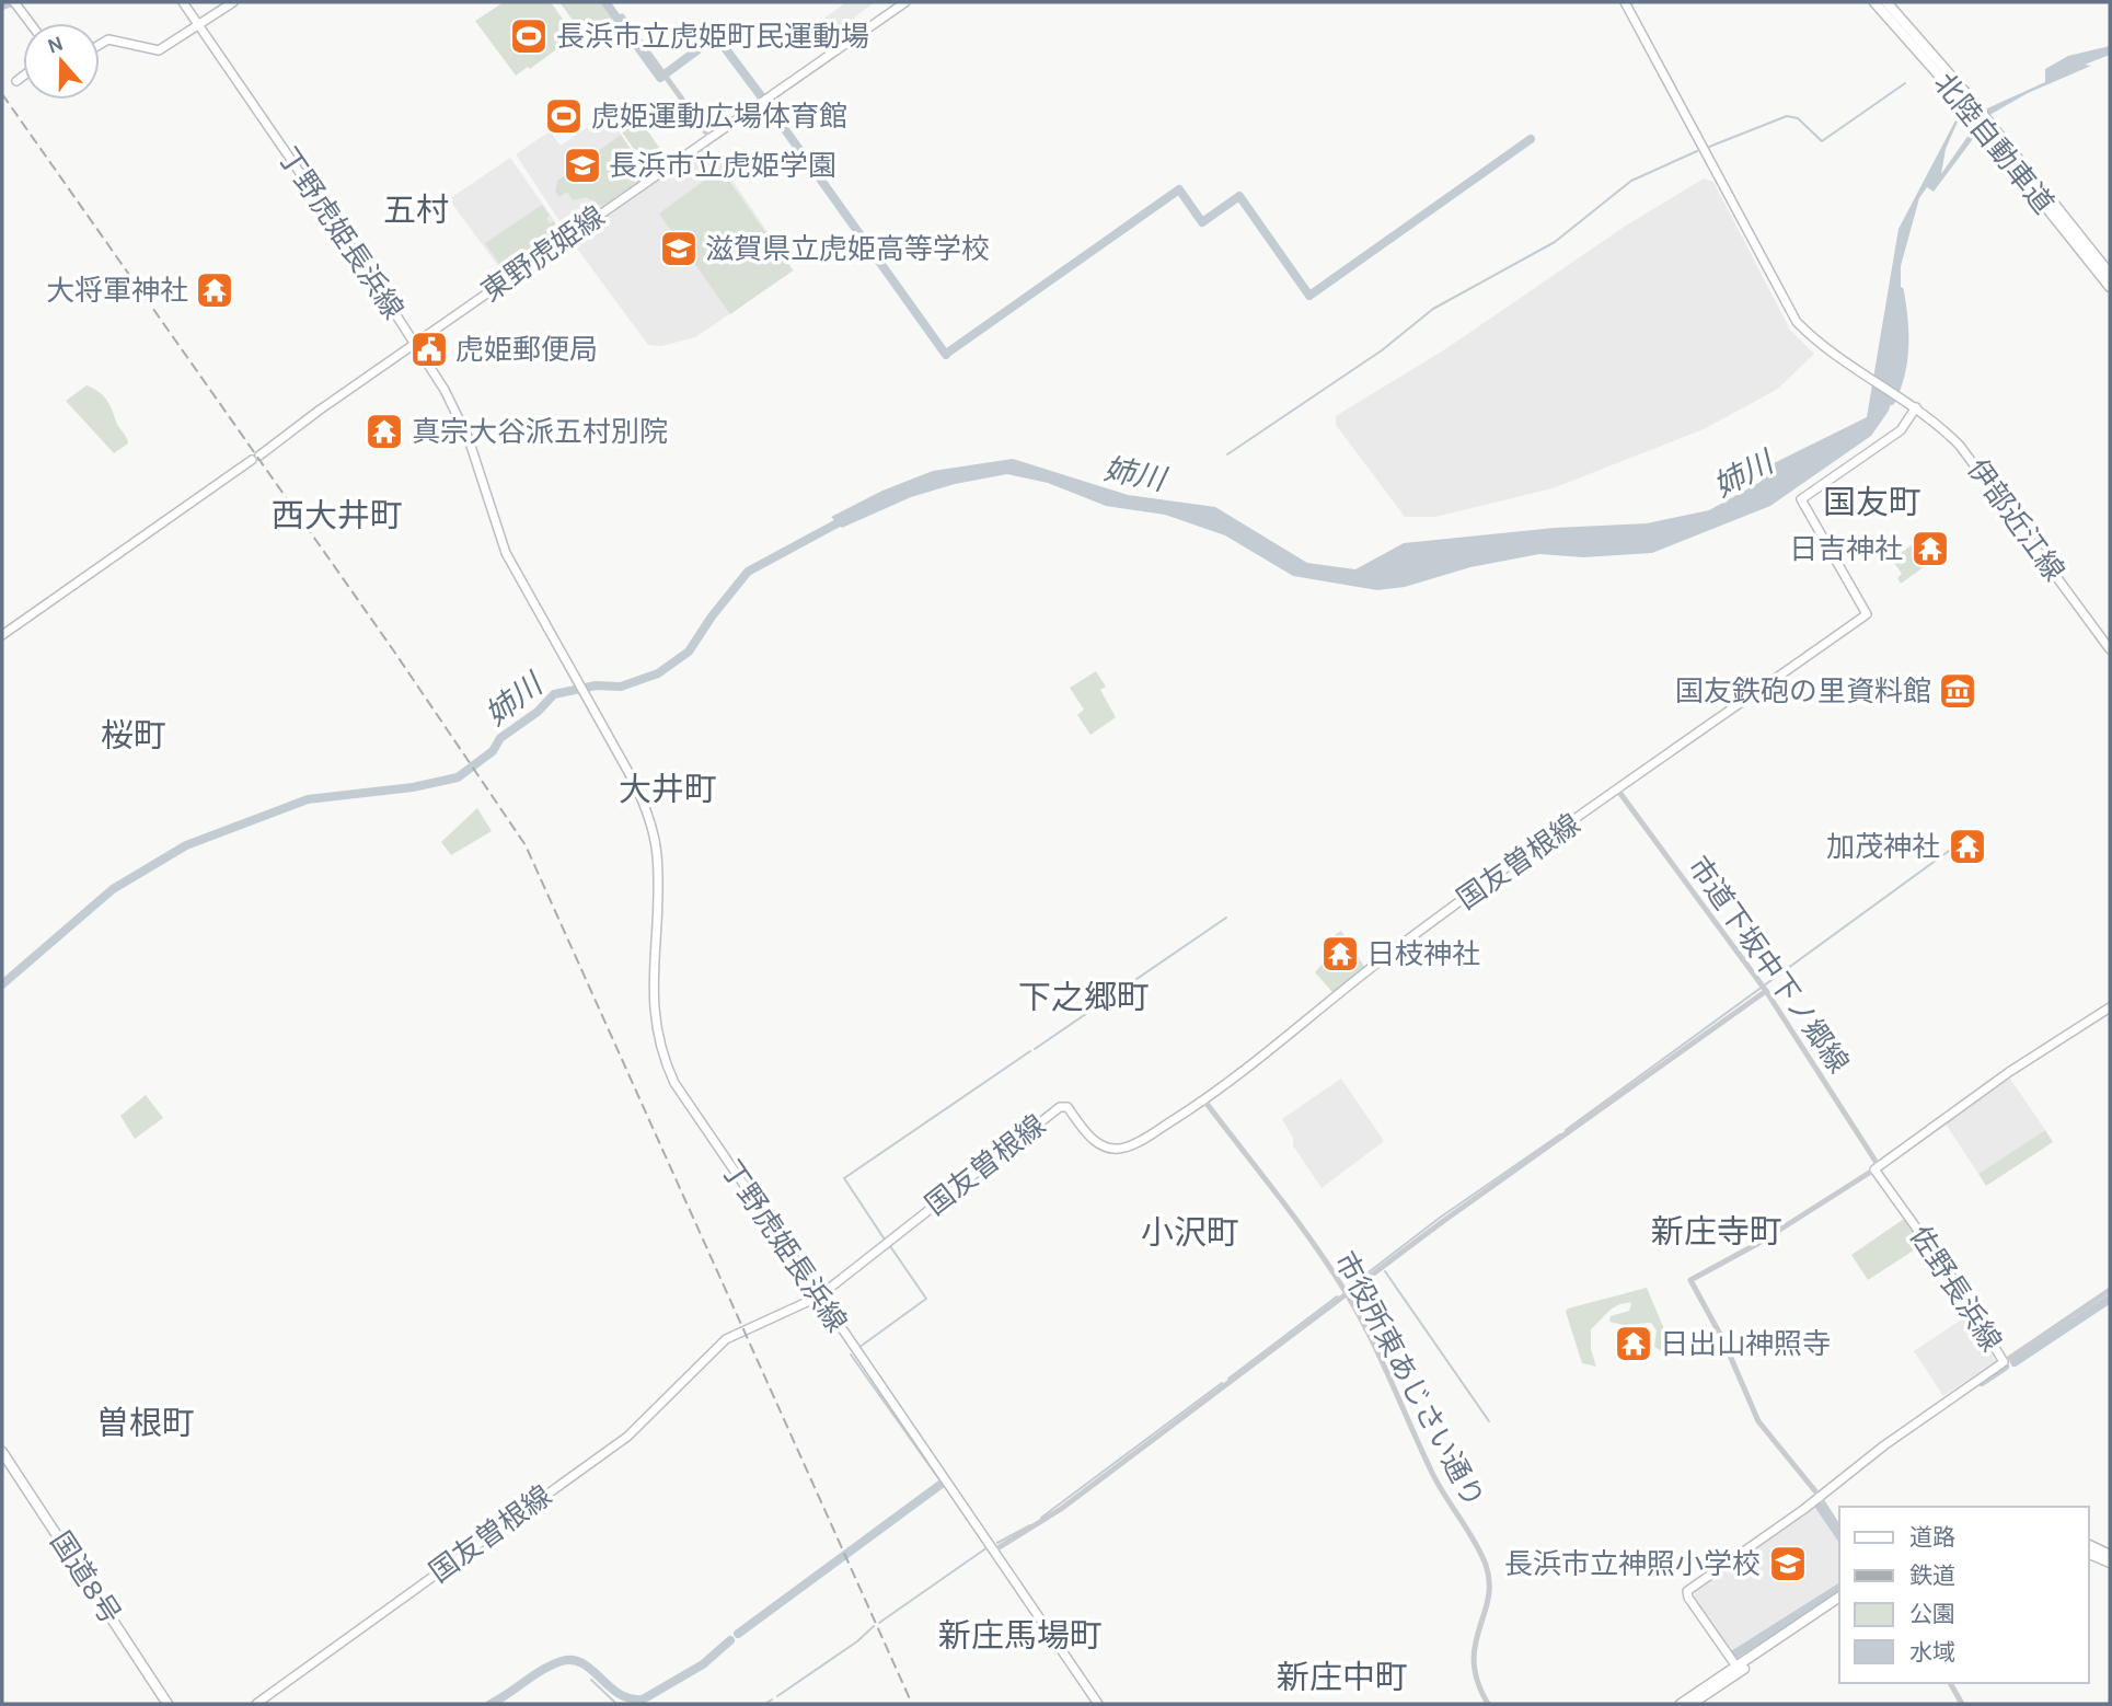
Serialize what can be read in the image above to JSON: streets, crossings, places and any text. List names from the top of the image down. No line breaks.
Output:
{"streets":{"highway":["北陸自動車道","国道8号"],"main road":["丁野虎姫長浜線","東野虎姫線","伊部近江線","国友曽根線","佐野長浜線"],"street":["市道下坂中下ノ郷線","市役所東あじさい通り"]},"crossings":[["丁野虎姫長浜線","東野虎姫線"],["丁野虎姫長浜線","国友曽根線"],["伊部近江線","国友曽根線"],["国友曽根線","市道下坂中下ノ郷線"],["国友曽根線","市役所東あじさい通り"],["市道下坂中下ノ郷線","佐野長浜線"]],"districts":["五村","国友町","西大井町","桜町","大井町","下之郷町","新庄寺町","小沢町","曽根町","新庄馬場町","新庄中町"],"water":["姉川"],"places":{"sports":["長浜市立虎姫町民運動場","虎姫運動広場体育館"],"school or university":["長浜市立虎姫学園","滋賀県立虎姫高等学校","長浜市立神照小学校"],"temple":["大将軍神社","真宗大谷派五村別院","日吉神社","加茂神社","日枝神社","日出山神照寺"],"public building":["虎姫郵便局"],"museum":["国友鉄砲の里資料館"]},"legend":["道路","鉄道","公園","水域"],"north":"top"}
